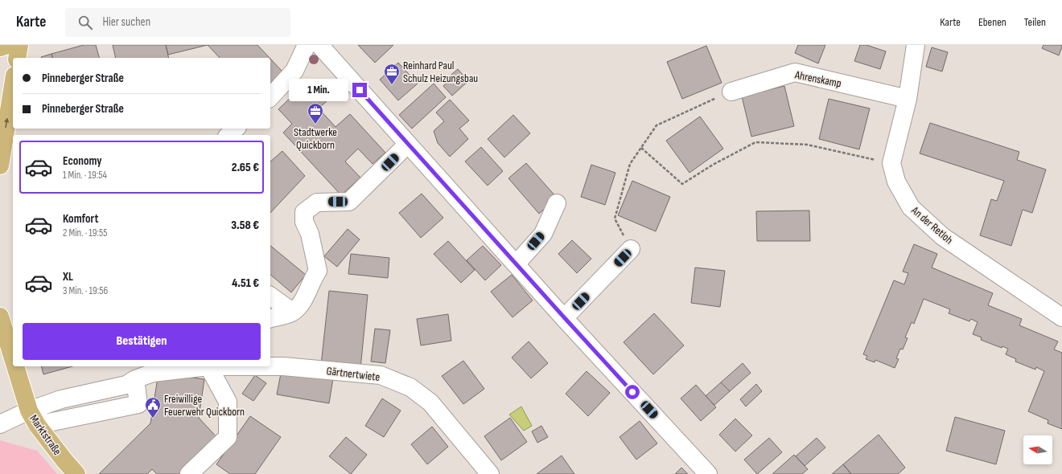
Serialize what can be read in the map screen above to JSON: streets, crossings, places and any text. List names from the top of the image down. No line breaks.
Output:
{"streets":{"main road":["Marktstraße"],"street":["Ahrenskamp","An der Retloh","Gärtnertwiete"]},"crossings":[["Ahrenskamp","An der Retloh"],["Gärtnertwiete","Marktstraße"]],"places":{"office":["Reinhard Paul Schulz Heizungsbau","Stadtwerke Quickborn"],"public building":["Freiwillige Feuerwehr Quickborn"]},"north":"left","page":{"header":"Karte","search":"Hier suchen","nav":["Karte","Ebenen","Teilen"],"banner":["Pinneberger Straße","Pinneberger Straße"],"bubble":"1 Min.","list":[{"name":"Economy","note":"1 Min. · 19:54","value":"2.65 €"},{"name":"Komfort","note":"2 Min. · 19:55","value":"3.58 €"},{"name":"XL","note":"3 Min. · 19:56","value":"4.51 €"}],"buttons":"Bestätigen"}}
